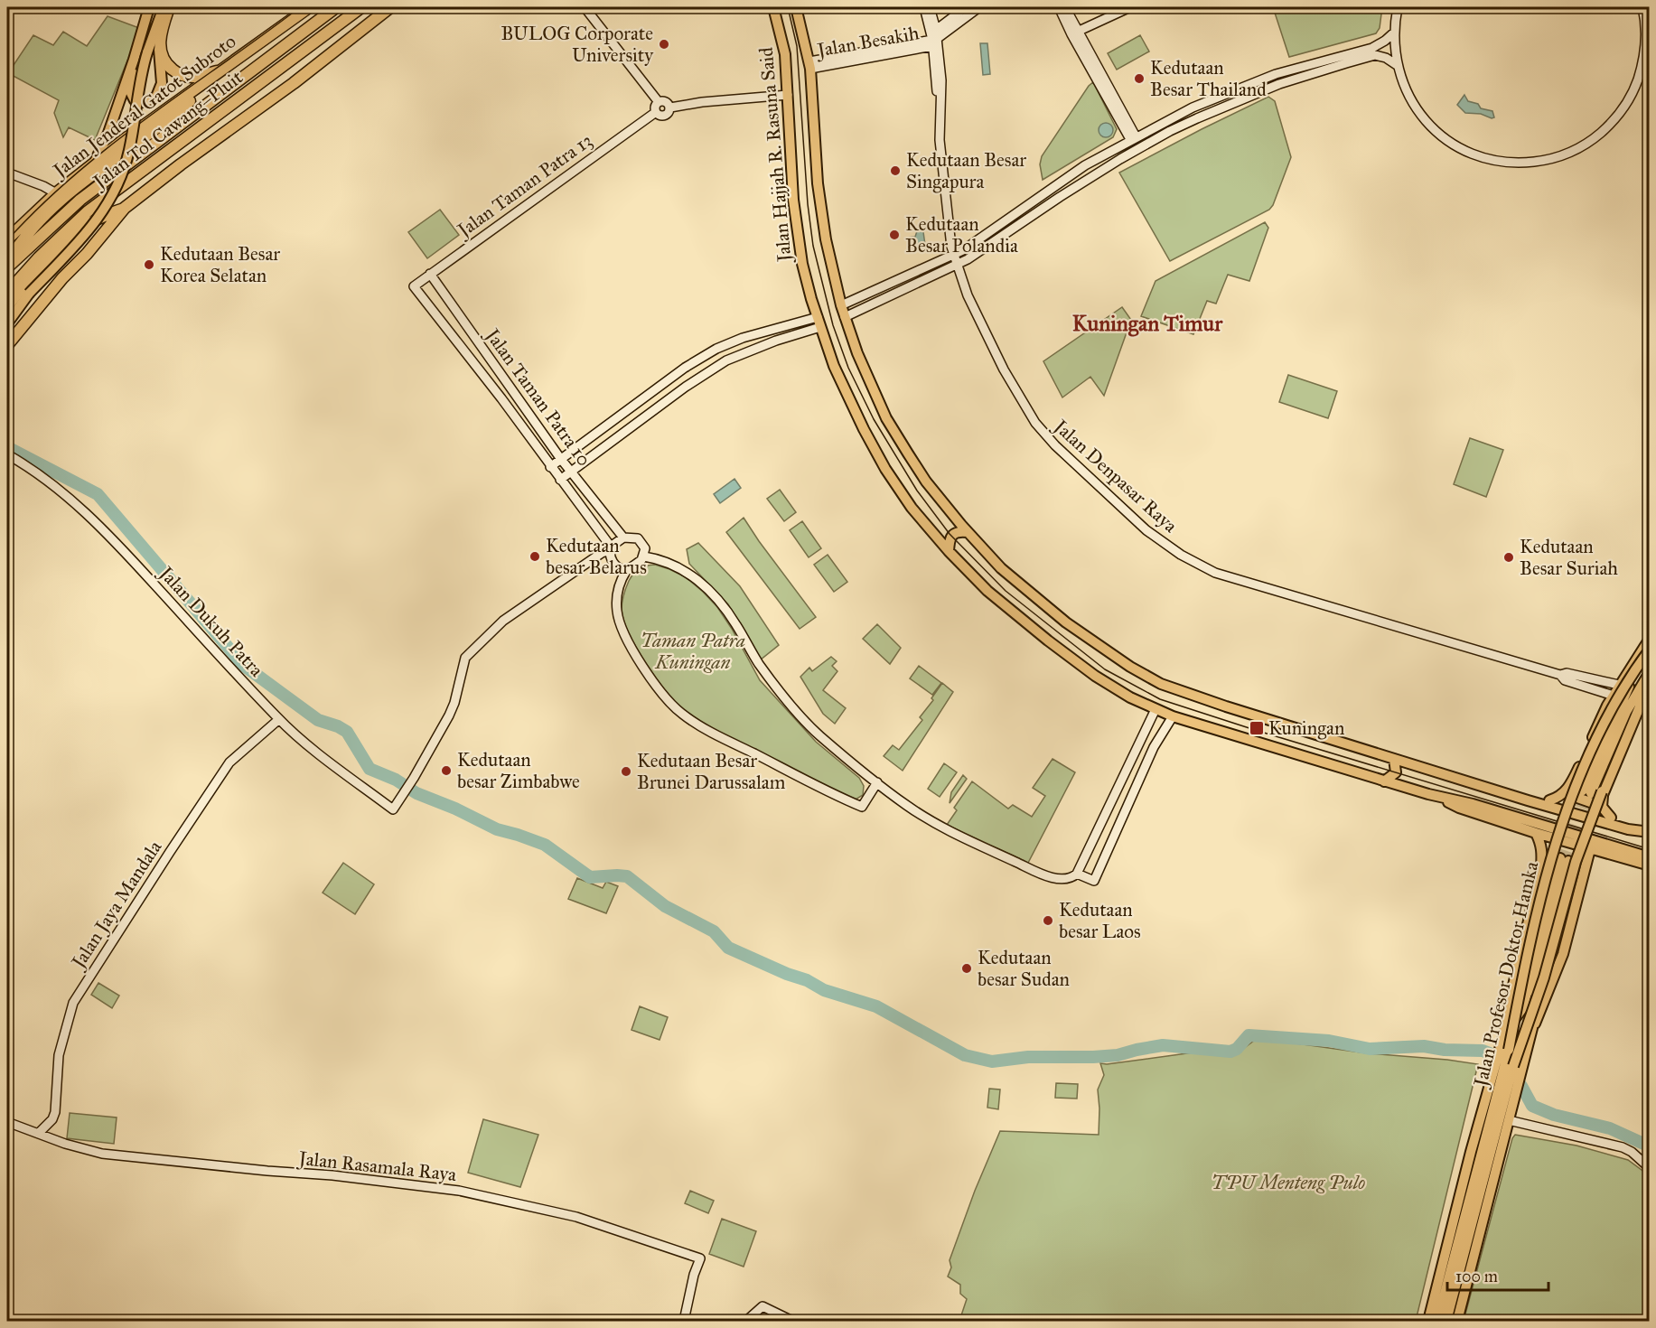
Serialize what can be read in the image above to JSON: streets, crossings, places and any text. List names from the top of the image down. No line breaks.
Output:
{"streets":{"highway":["Jalan Jenderal Gatot Subroto","Jalan Tol Cawang–Pluit"],"main road":["Jalan Hajjah R. Rasuna Said","Jalan Profesor Doktor Hamka"],"street":["Jalan Besakih","Jalan Taman Patra 13","Jalan Taman Patra 10","Jalan Denpasar Raya","Jalan Dukuh Patra","Jalan Jaya Mandala","Jalan Rasamala Raya"]},"crossings":[["Jalan Besakih","Jalan Hajjah R. Rasuna Said"],["Jalan Besakih","Jalan Denpasar Raya"],["Jalan Taman Patra 13","Jalan Taman Patra 10"],["Jalan Taman Patra 10","Jalan Dukuh Patra"],["Jalan Dukuh Patra","Jalan Jaya Mandala"],["Jalan Jaya Mandala","Jalan Rasamala Raya"]],"districts":["Kuningan Timur"],"parks":["Taman Patra Kuningan","TPU Menteng Pulo"],"places":{"other":["BULOG Corporate University","Kedutaan Besar Thailand","Kedutaan Besar Singapura","Kedutaan Besar Polandia","Kedutaan Besar Korea Selatan","Kedutaan besar Belarus","Kedutaan Besar Suriah","Kedutaan besar Zimbabwe","Kedutaan Besar Brunei Darussalam","Kedutaan besar Laos","Kedutaan besar Sudan"],"transit":["Kuningan"]},"scale_bar":"100 m"}
